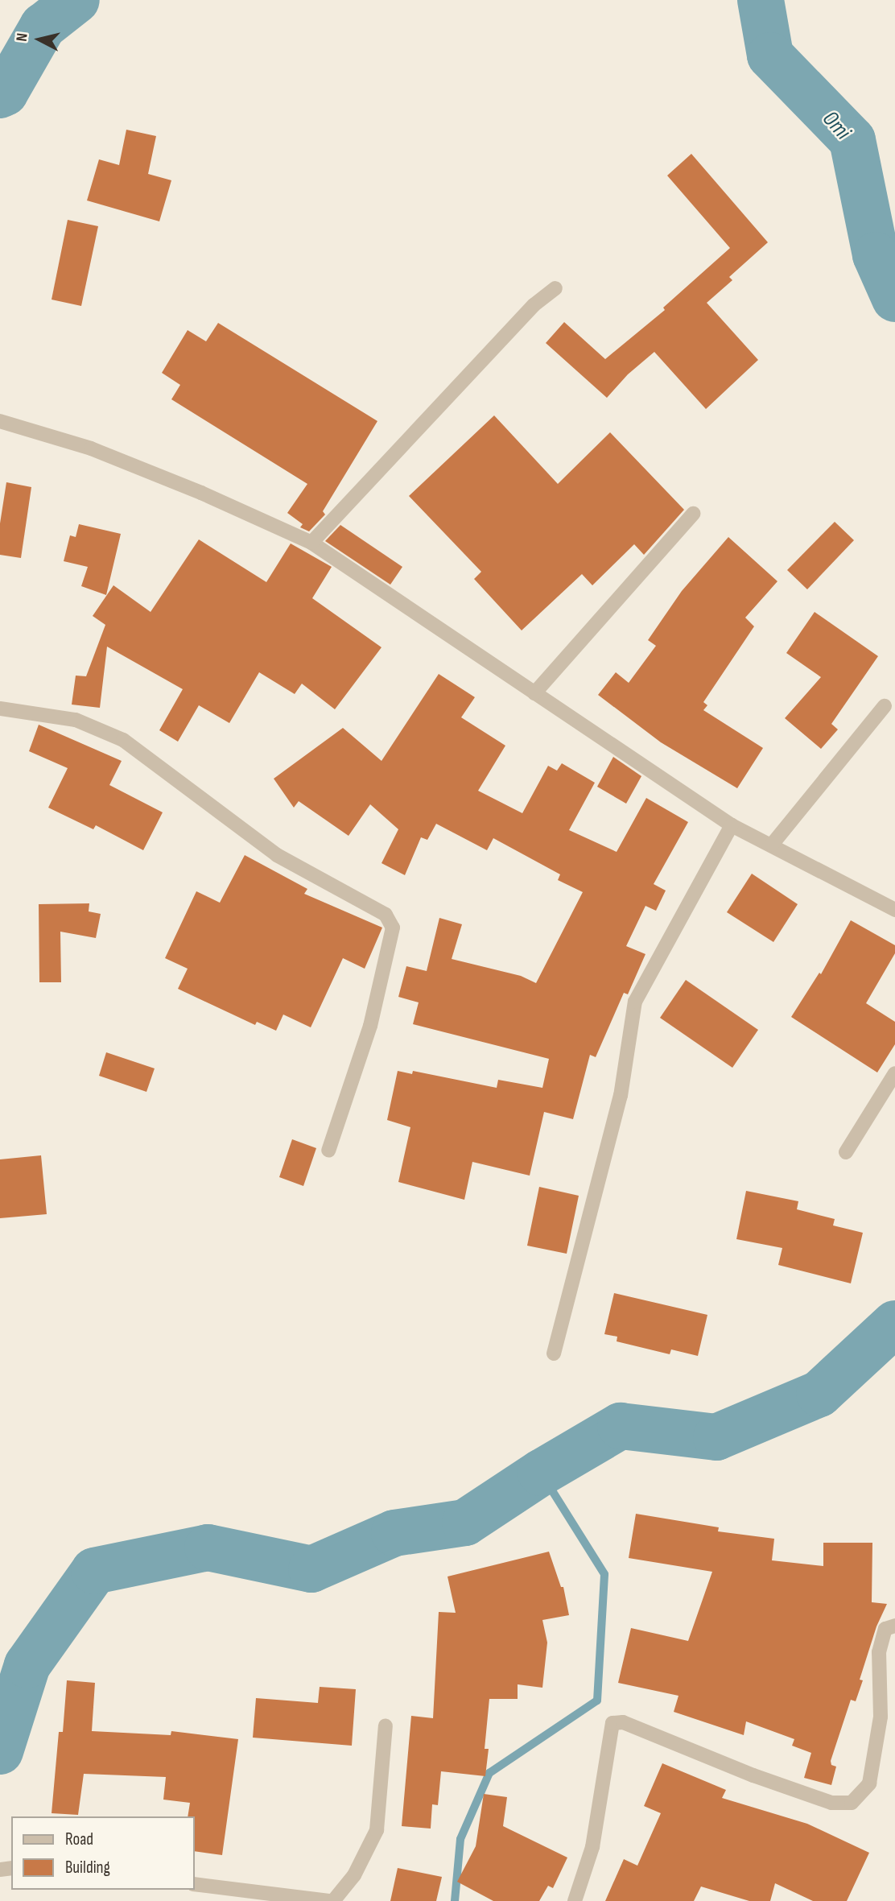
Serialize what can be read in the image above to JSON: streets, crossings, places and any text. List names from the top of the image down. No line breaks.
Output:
{"water":["Omi"],"legend":["Road","Building"],"north":"left"}
